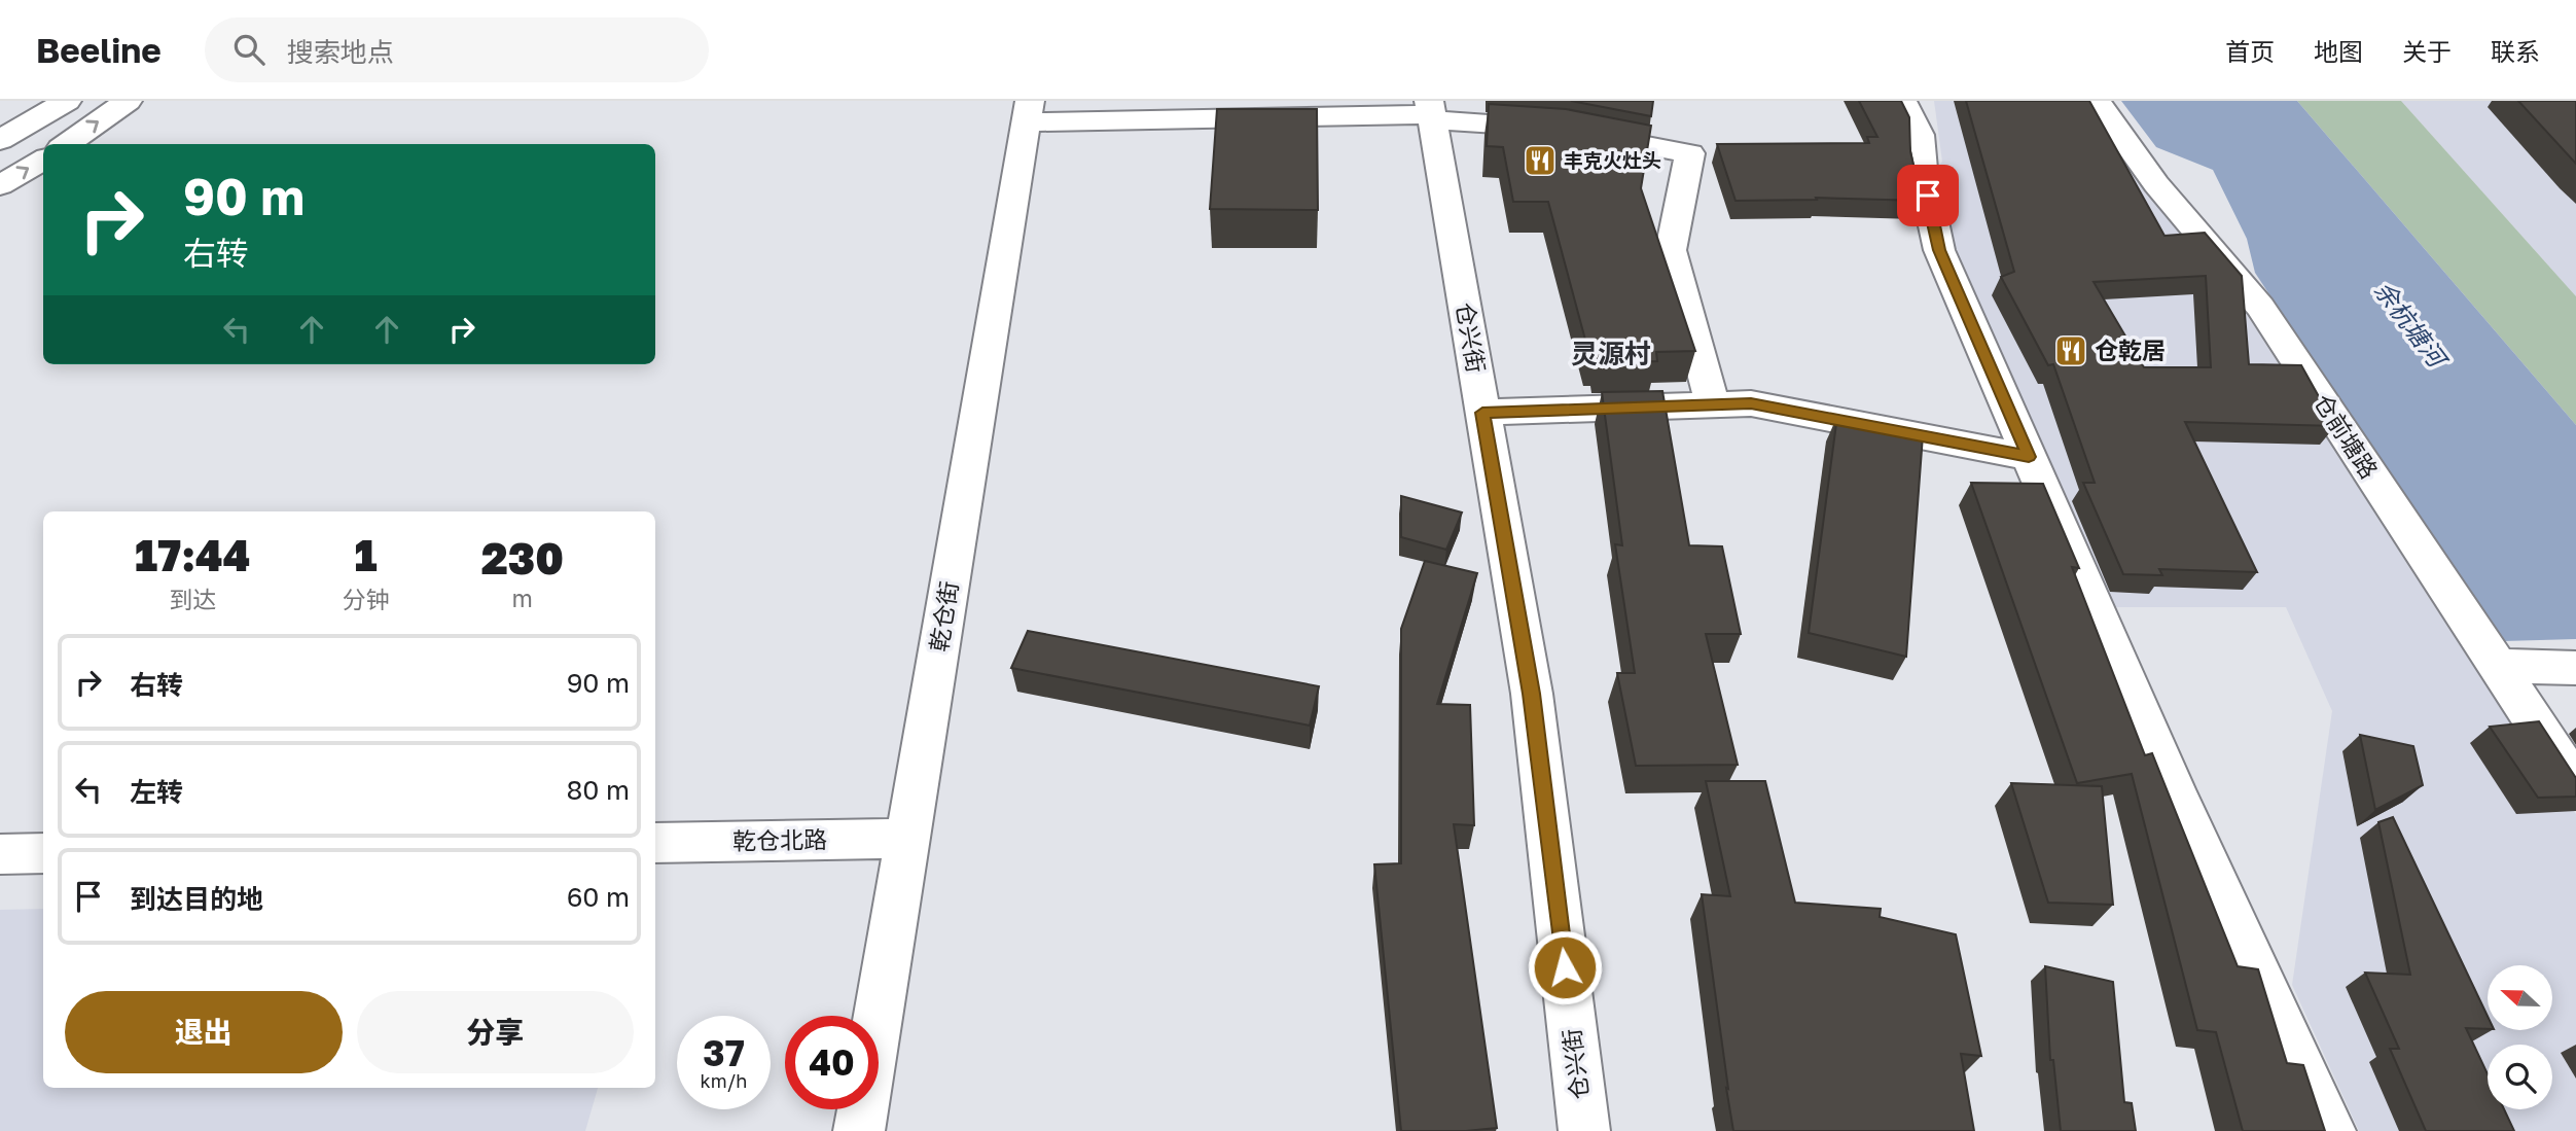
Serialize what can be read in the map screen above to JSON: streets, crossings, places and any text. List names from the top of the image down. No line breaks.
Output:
{"streets":{"street":["仓兴街","仓前塘路","乾仓街","乾仓北路"]},"crossings":[["乾仓街","乾仓北路"]],"districts":["灵源村"],"water":["余杭塘河"],"places":{"restaurant":["丰克火灶头","仓乾居"]},"north":"left","page":{"header":"Beeline","search":"搜索地点","nav":["首页","地图","关于","联系"],"turn":["90 m","右转"],"eta":["17:44","到达","1","分钟","230","m"],"list":[{"name":"右转","value":"90 m"},{"name":"左转","value":"80 m"},{"name":"到达目的地","value":"60 m"}],"buttons":["退出","分享"],"speed":"37 km/h","limit":"40"}}
